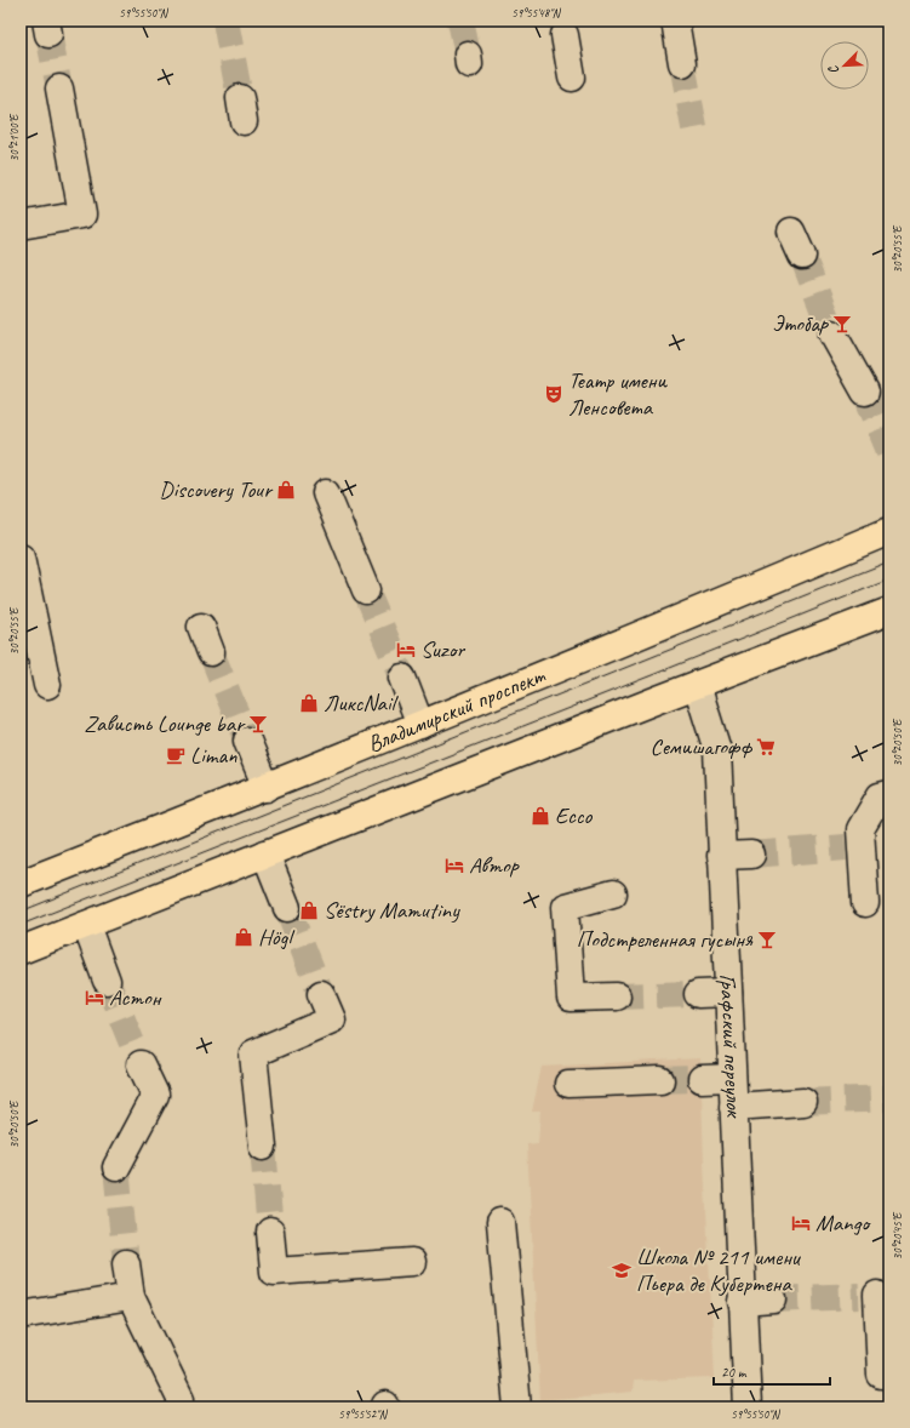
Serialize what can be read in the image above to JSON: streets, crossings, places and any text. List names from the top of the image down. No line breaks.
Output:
{"streets":{"main road":["Владимирский проспект"],"street":["Графский переулок"]},"places":{"bar":["Этобар","Zависть Lounge bar","Подстреленная гусыня"],"theatre":["Театр имени Ленсовета"],"shop":["Discovery Tour","ЛиксNail","Ecco","Sёstry Mamutiny","Högl"],"hotel":["Suzor","Автор","Астон","Mango"],"supermarket":["Семишагофф"],"cafe":["Liman"],"school or university":["Школа № 211 имени Пьера де Кубертена"]},"scale_bar":"20 m","north":"bottom left","coordinates":["59°55'50\"N","59°55'48\"N","30°21'00\"E","30°20'55\"E","30°20'50\"E","30°20'45\"E","59°55'52\"N"]}
